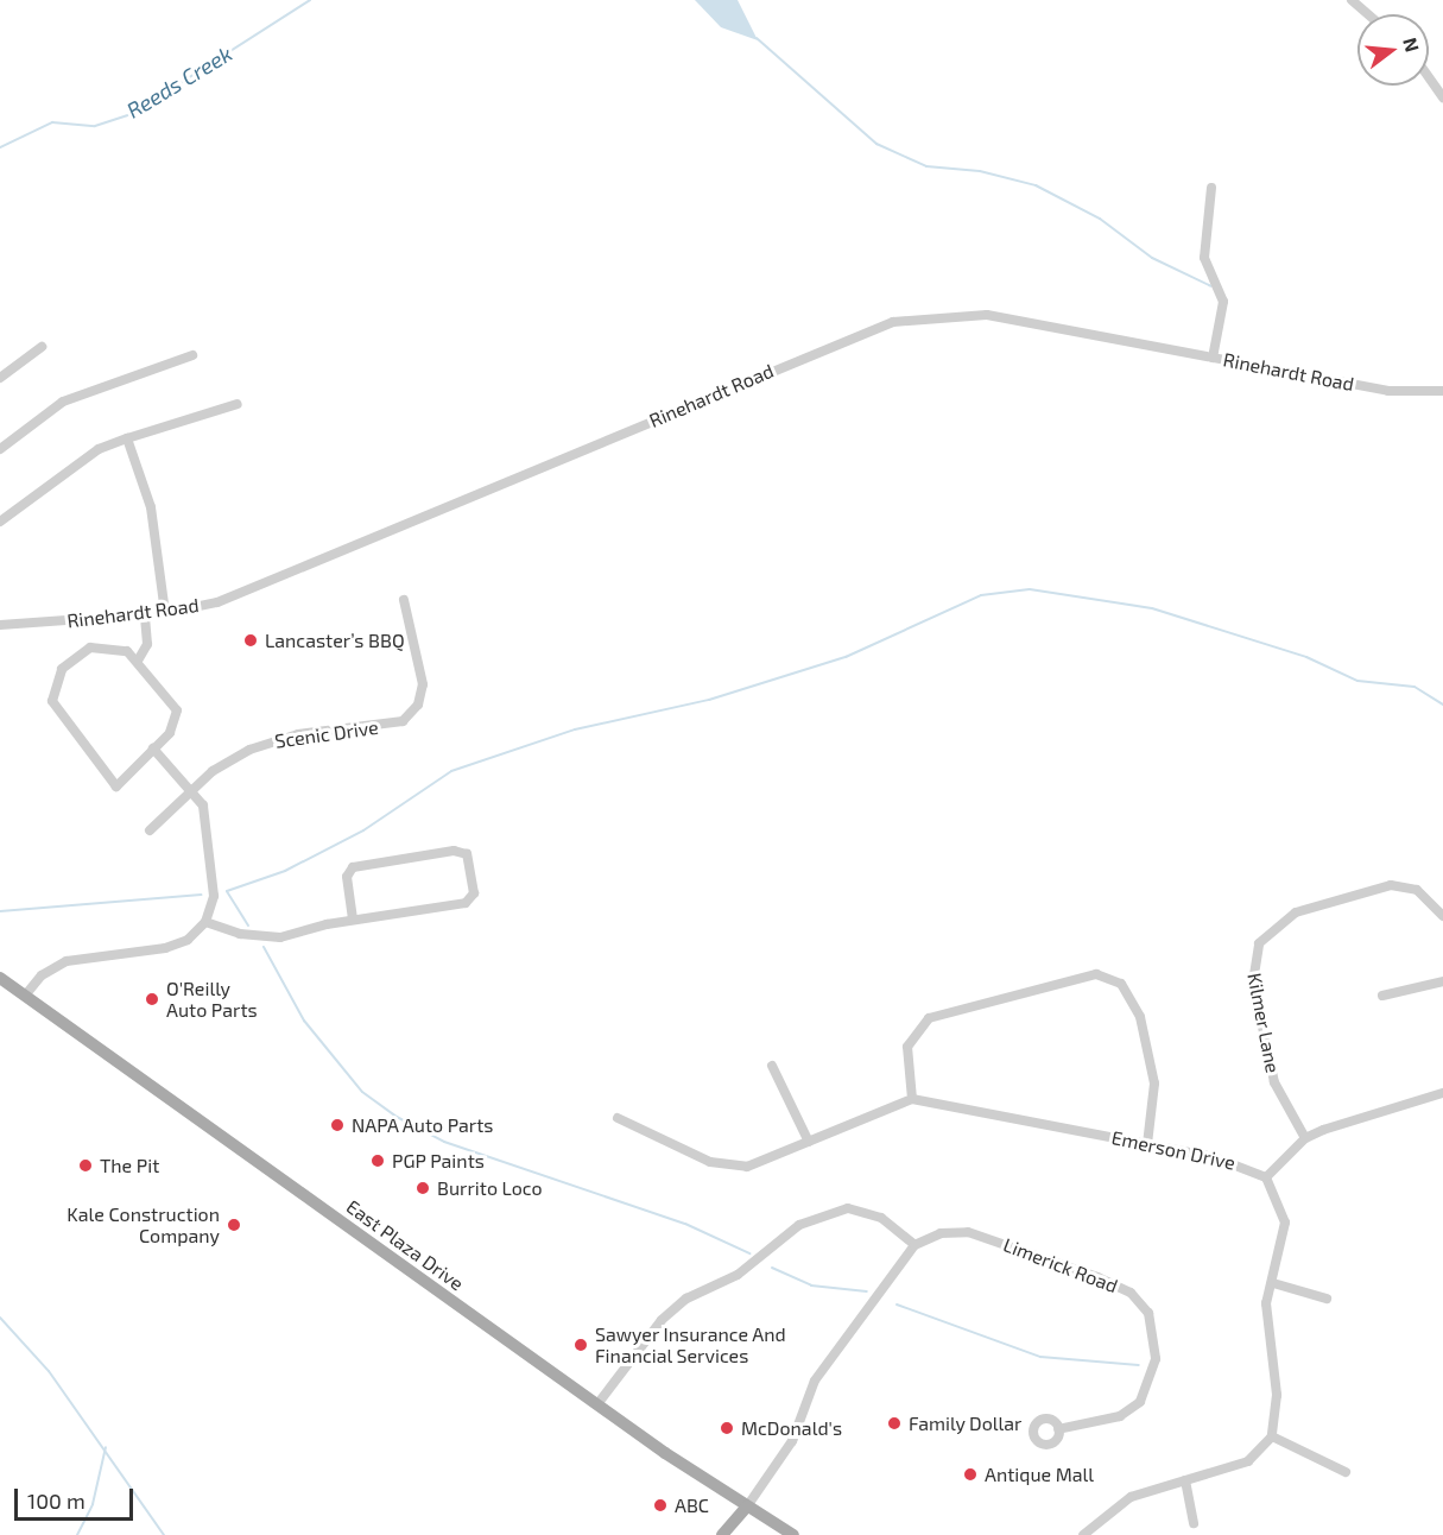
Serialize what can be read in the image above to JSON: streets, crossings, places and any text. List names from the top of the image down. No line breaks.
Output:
{"streets":{"main road":["East Plaza Drive"],"street":["Rinehardt Road","Scenic Drive","Kilmer Lane","Emerson Drive","Limerick Road"]},"water":["Reeds Creek"],"places":["Lancaster’s BBQ","O'Reilly Auto Parts","NAPA Auto Parts","PGP Paints","The Pit","Burrito Loco","Kale Construction Company","Sawyer Insurance And Financial Services","Family Dollar","McDonald's","Antique Mall","ABC"],"scale_bar":"100 m","north":"right"}
